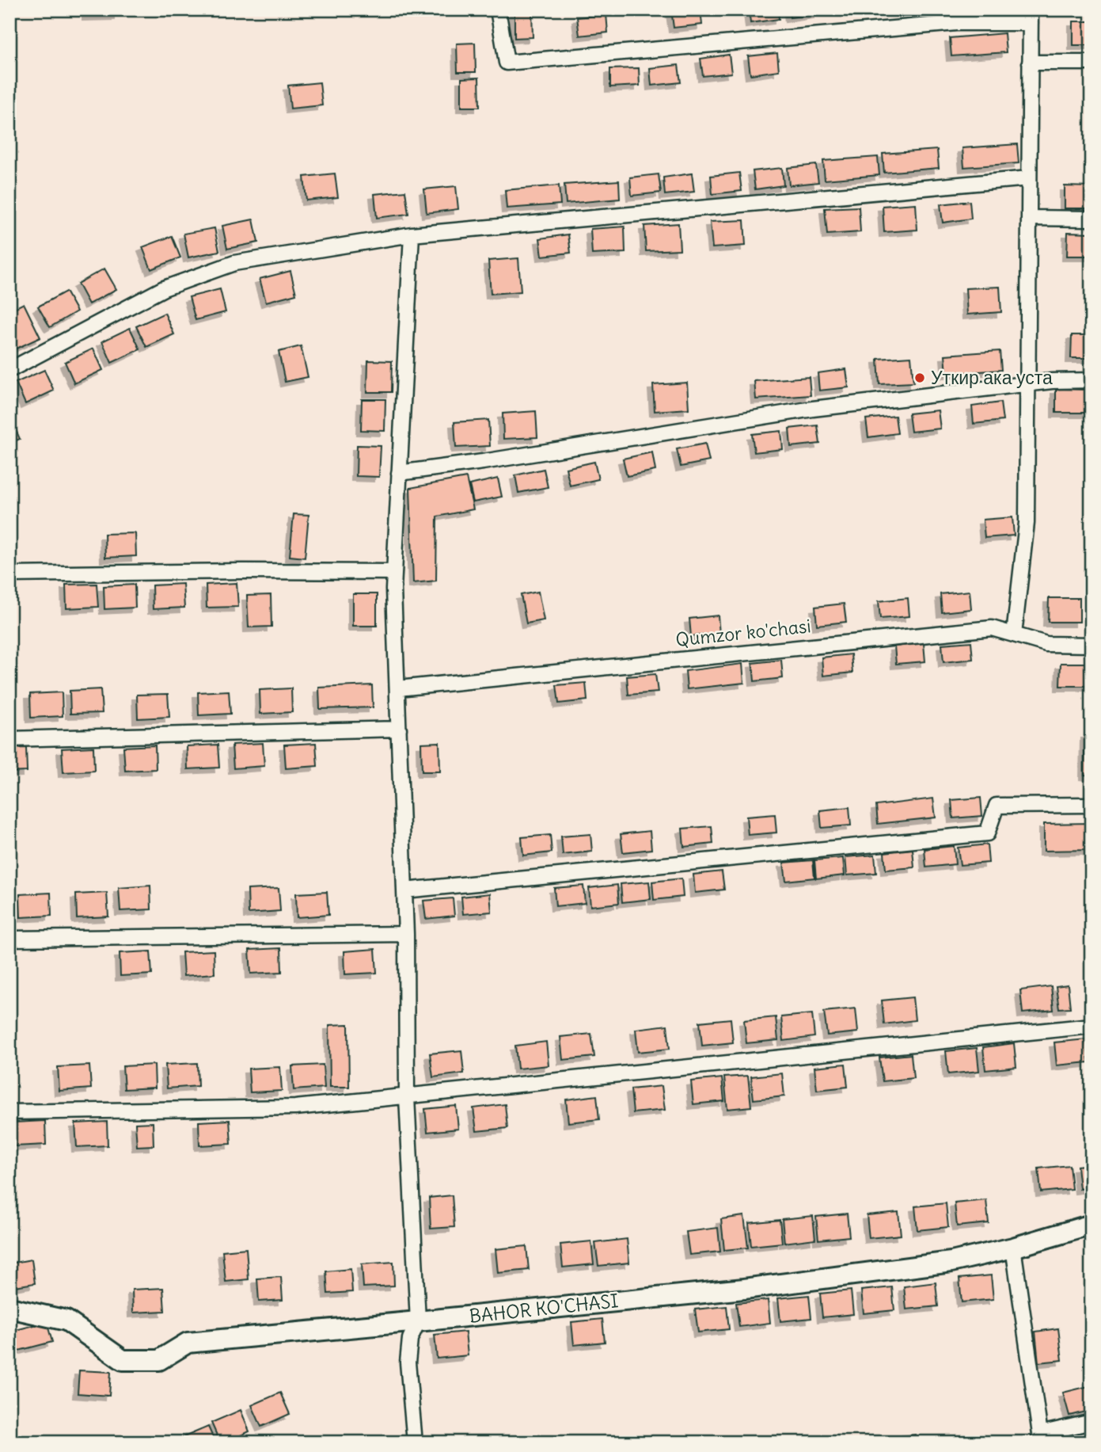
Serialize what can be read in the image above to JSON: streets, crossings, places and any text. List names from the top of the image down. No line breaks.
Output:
{"streets":{"street":["Qumzor ko'chasi","BAHOR KO'CHASI"]},"places":["Уткир ака уста"]}
